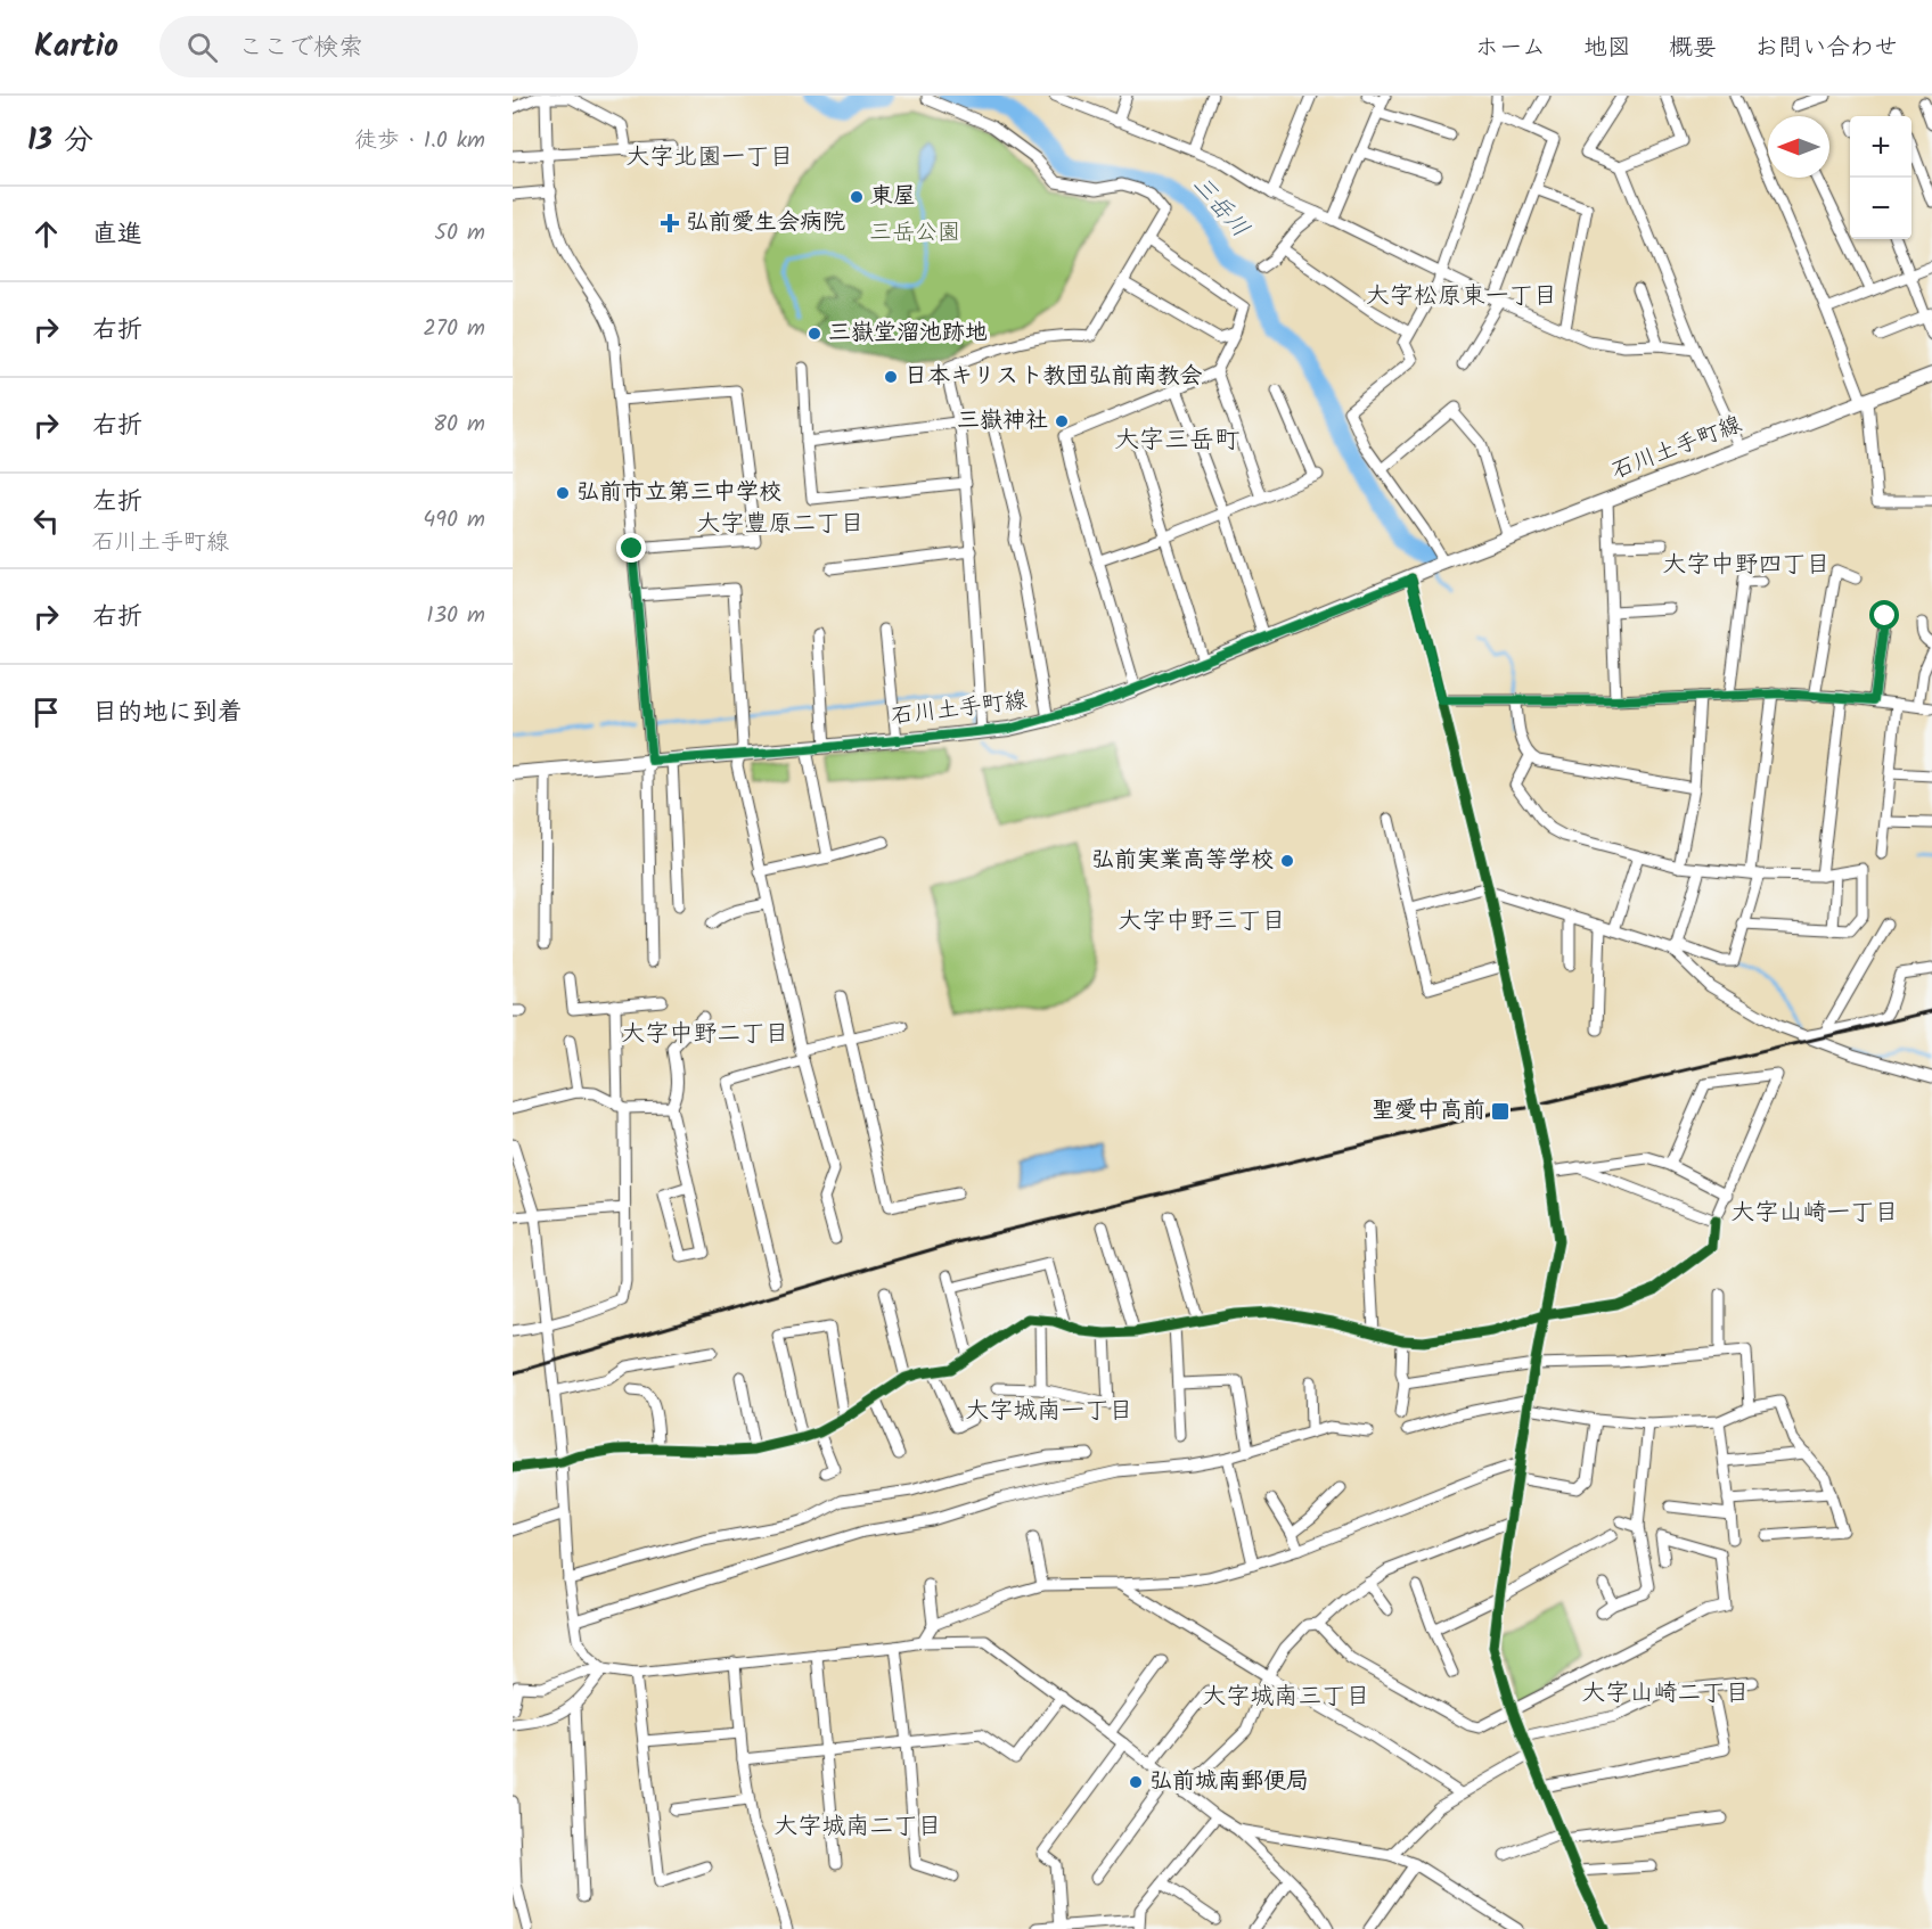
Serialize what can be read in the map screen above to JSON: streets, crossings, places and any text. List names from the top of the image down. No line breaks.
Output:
{"streets":{"main road":["石川土手町線"]},"districts":["大字北園一丁目","大字松原東一丁目","大字三岳町","大字豊原二丁目","大字中野四丁目","大字中野三丁目","大字中野二丁目","大字山崎一丁目","大字城南一丁目","大字山崎二丁目","大字城南三丁目","大字城南二丁目"],"water":["三岳川"],"parks":["三岳公園"],"places":{"other":["東屋","三嶽堂溜池跡地","日本キリスト教団弘前南教会","三嶽神社","弘前市立第三中学校","弘前実業高等学校","弘前城南郵便局"],"health":["弘前愛生会病院"],"transit":["聖愛中高前"]},"north":"left","page":{"header":"Kartio","search":"ここで検索","nav":["ホーム","地図","概要","お問い合わせ"],"heading":["13 分","徒歩 · 1.0 km"],"map_buttons":["+","−"],"list":[["直進","50 m"],["右折","270 m"],["右折","80 m"],["左折","石川土手町線","490 m"],["右折","130 m"],"目的地に到着"]}}
